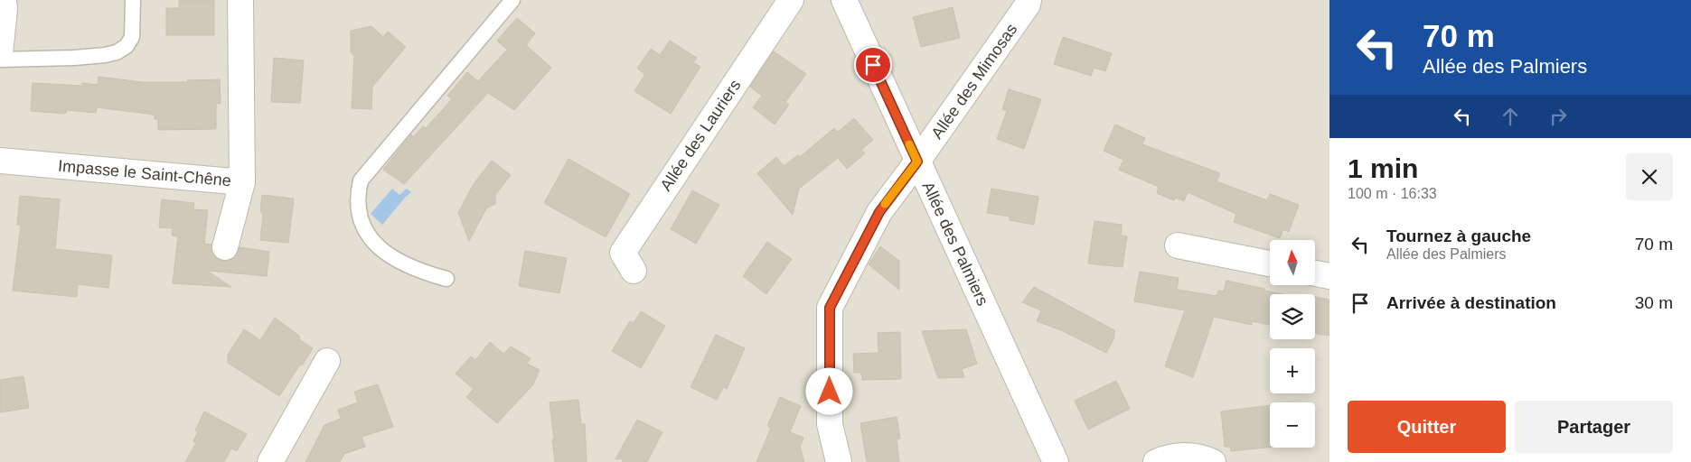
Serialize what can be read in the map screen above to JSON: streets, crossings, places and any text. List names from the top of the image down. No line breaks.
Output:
{"streets":{"street":["Allée des Mimosas","Allée des Lauriers","Impasse le Saint-Chêne","Allée des Palmiers"]},"crossings":[["Allée des Mimosas","Allée des Palmiers"]],"north":"top","page":{"turn":["70 m","Allée des Palmiers"],"heading":["1 min","100 m · 16:33"],"list":[{"name":"Tournez à gauche","note":"Allée des Palmiers","value":"70 m"},{"name":"Arrivée à destination","value":"30 m"}],"map_buttons":["+","−"],"buttons":["Quitter","Partager"]}}
